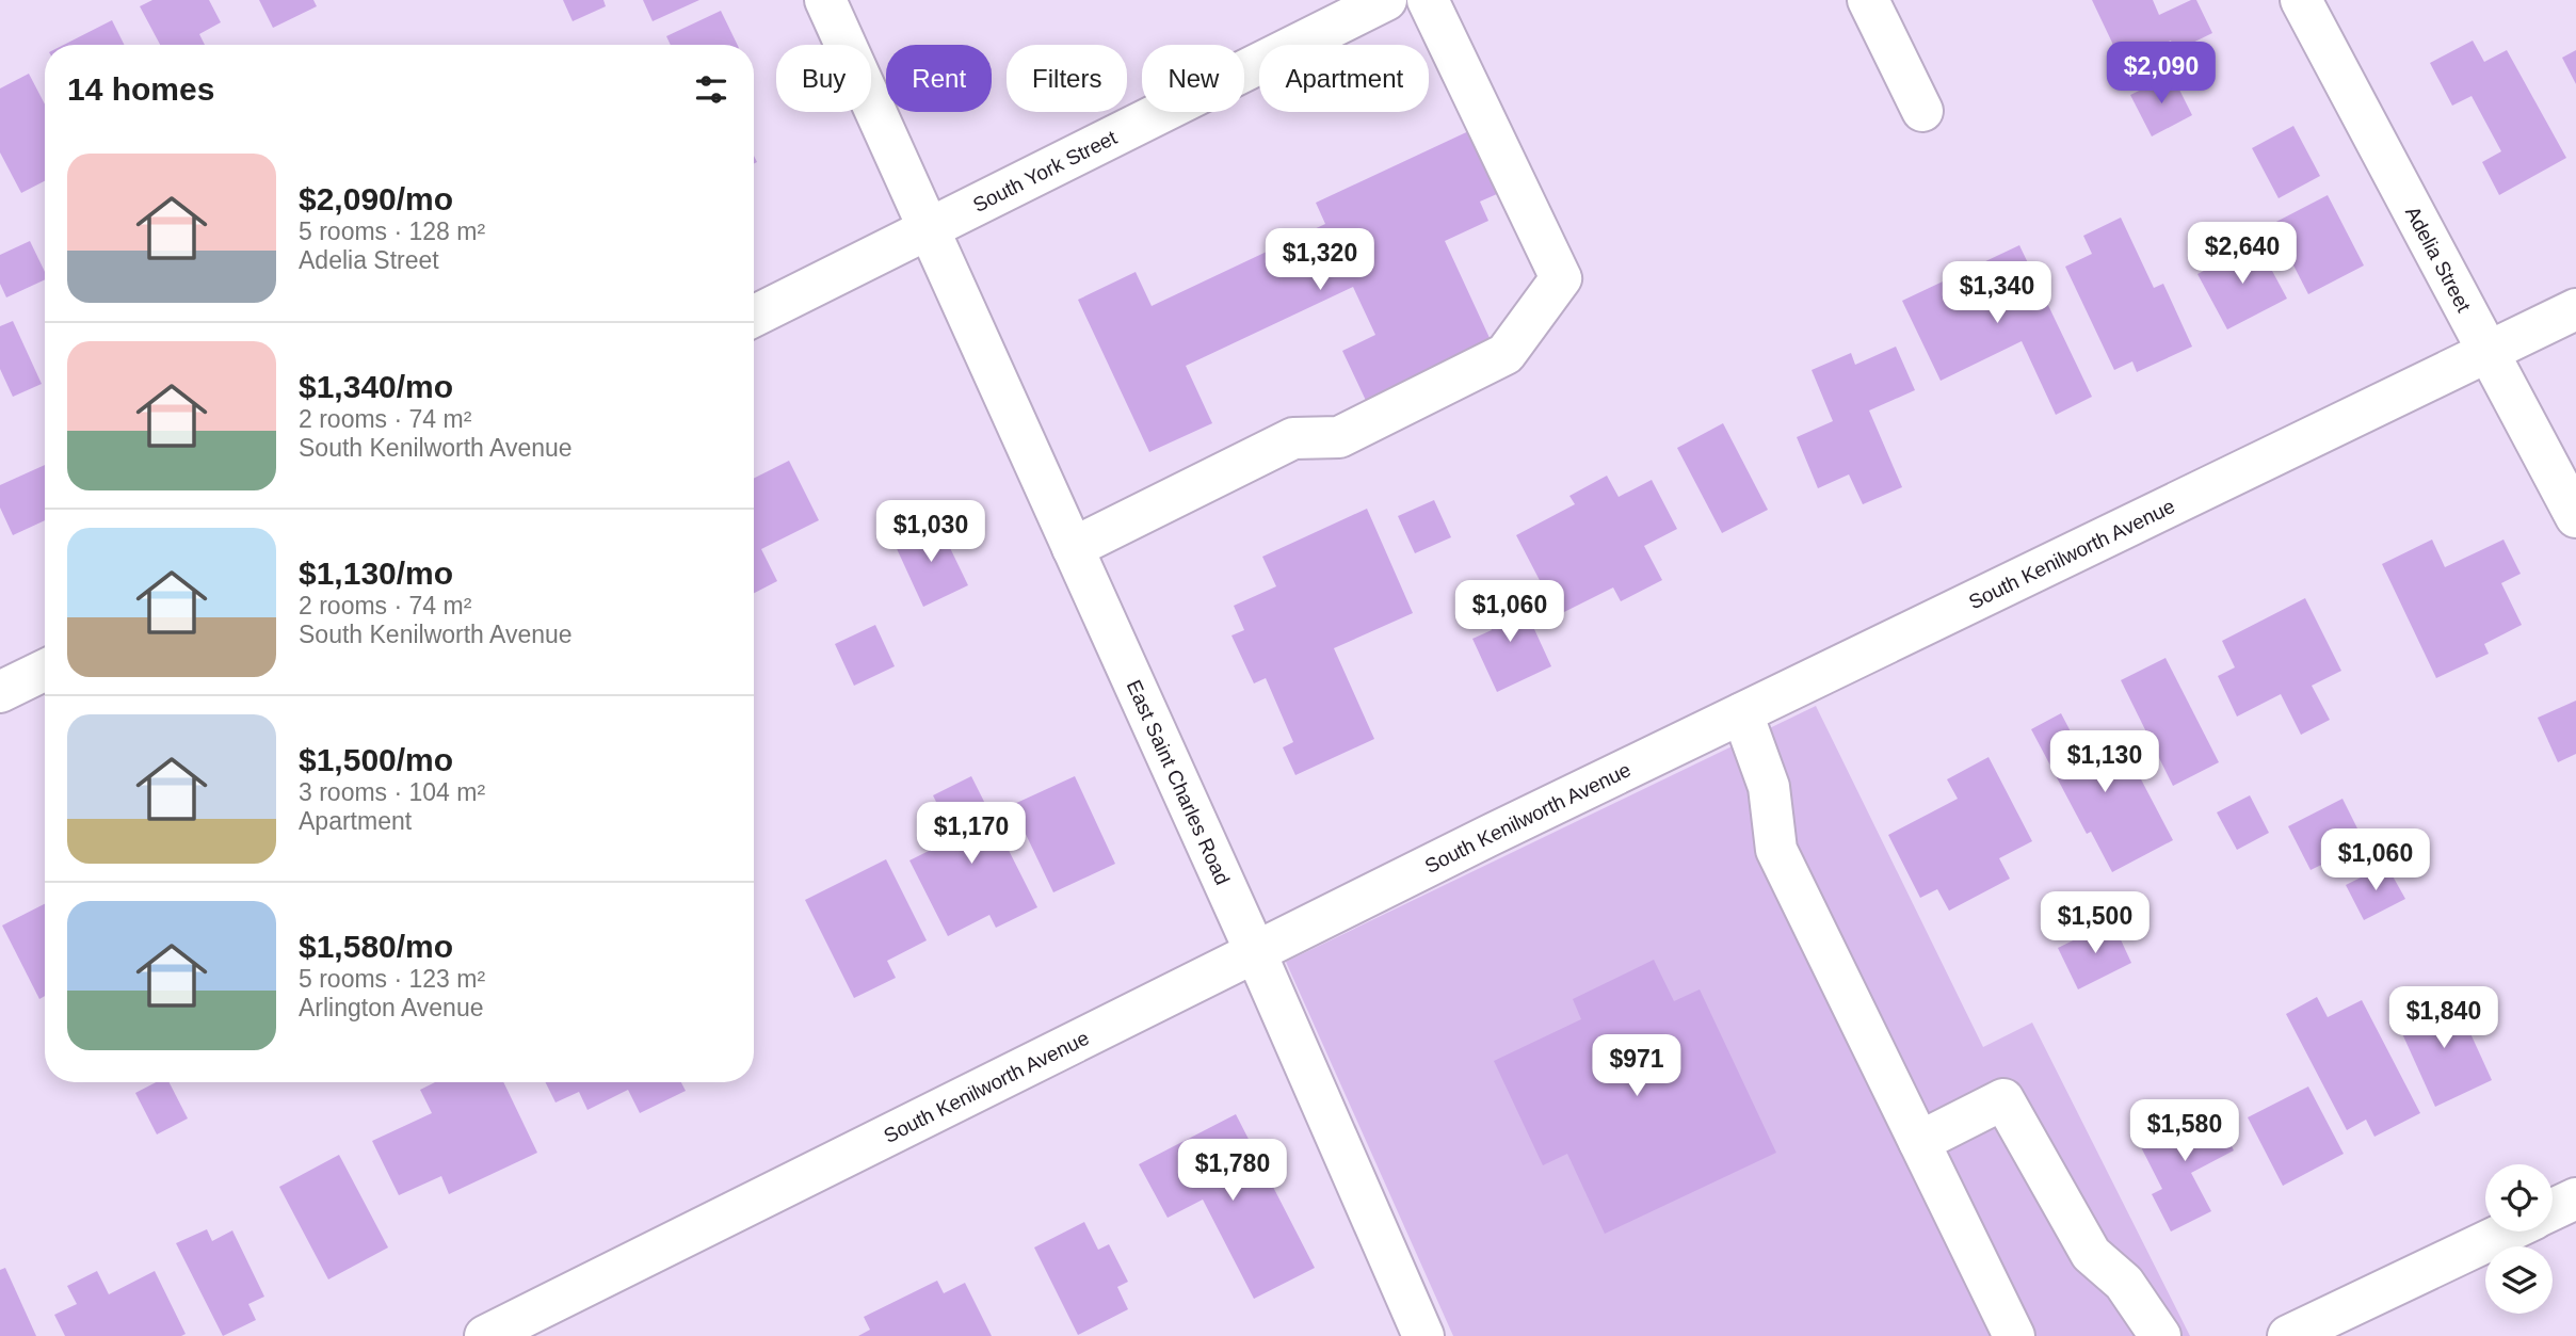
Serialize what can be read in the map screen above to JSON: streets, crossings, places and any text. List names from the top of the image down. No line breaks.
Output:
{"streets":{"street":["South York Street","Adelia Street","South Kenilworth Avenue","East Saint Charles Road"]},"crossings":[["South York Street","East Saint Charles Road"],["Adelia Street","South Kenilworth Avenue"],["South Kenilworth Avenue","East Saint Charles Road"]],"page":{"price":["$2,090","$2,640","$1,320","$1,340","$1,030","$1,060","$1,130","$1,170","$1,060","$1,500","$1,840","$971","$1,580","$1,780"],"chip":["Buy","Rent","Filters","New","Apartment"],"heading":"14 homes","list":[{"name":"$2,090/mo","note":"5 rooms · 128 m² · Adelia Street"},{"name":"$1,340/mo","note":"2 rooms · 74 m² · South Kenilworth Avenue"},{"name":"$1,130/mo","note":"2 rooms · 74 m² · South Kenilworth Avenue"},{"name":"$1,500/mo","note":"3 rooms · 104 m² · Apartment"},{"name":"$1,580/mo","note":"5 rooms · 123 m² · Arlington Avenue"}]}}
